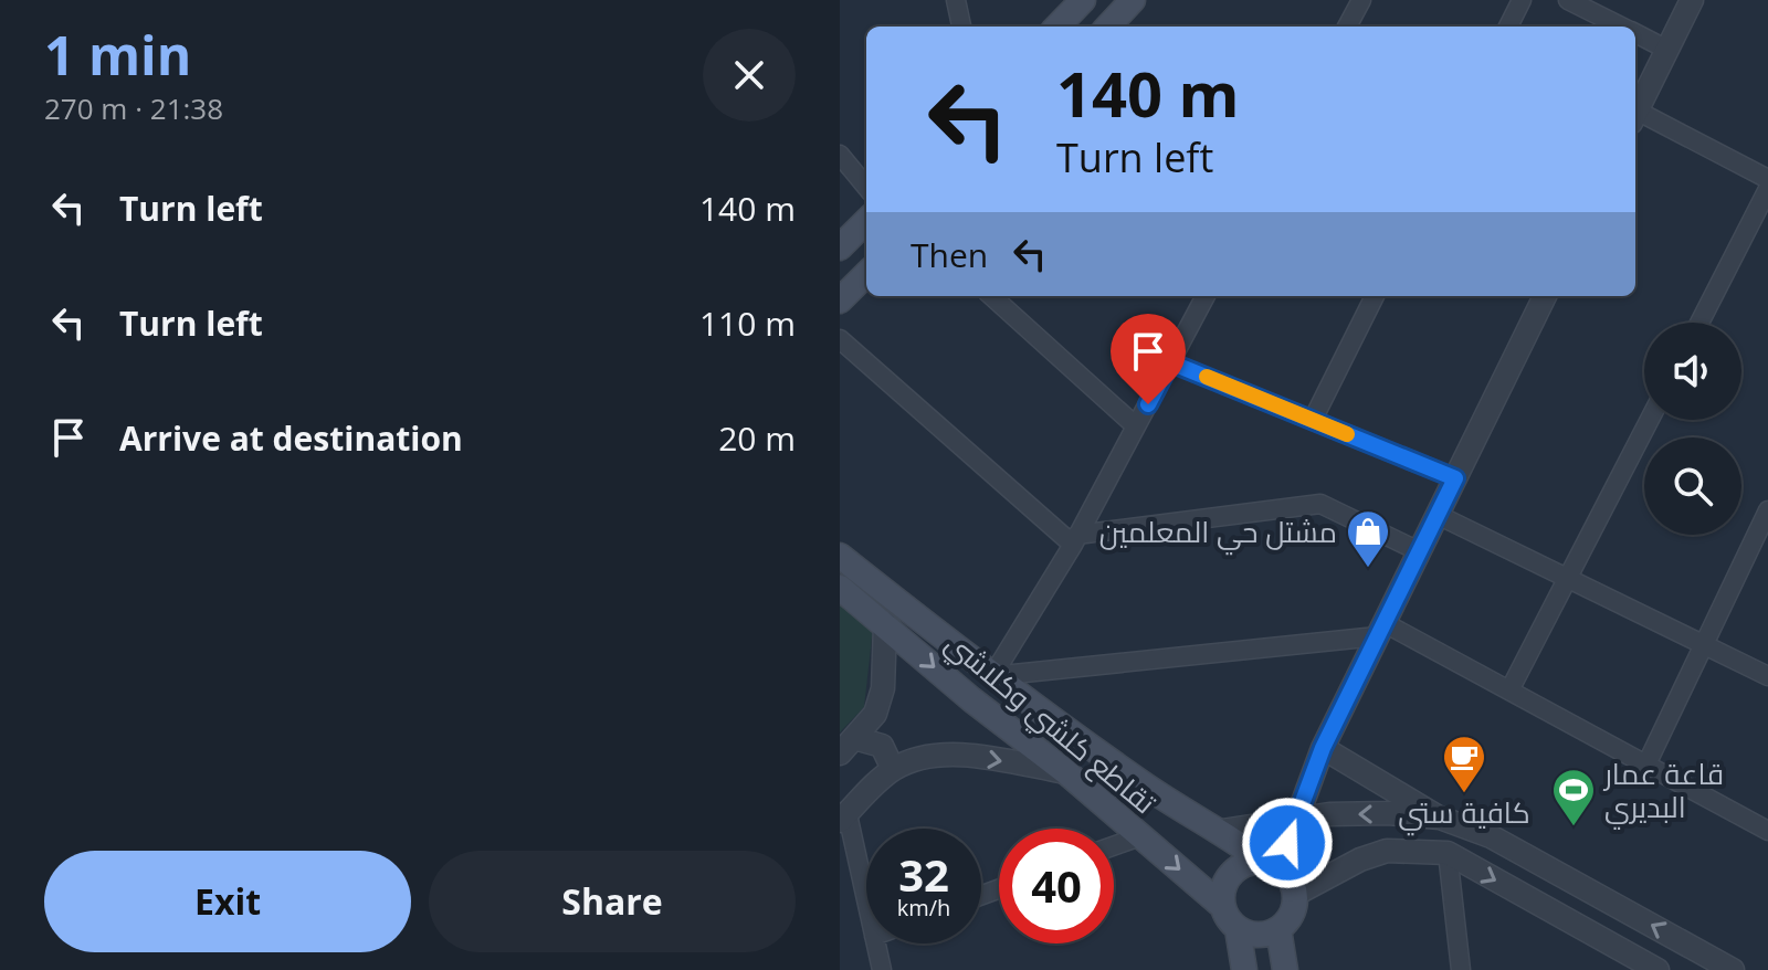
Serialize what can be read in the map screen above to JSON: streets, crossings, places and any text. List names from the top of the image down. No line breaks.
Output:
{"streets":{"main road":["تقاطع كلشي وكلاشي"]},"places":{"shop":["مشتل حي المعلمين"],"cafe":["كافية ستي"],"sports":["قاعة عمار البديري"]},"page":{"heading":["1 min","270 m · 21:38"],"turn":["140 m","Turn left"],"list":[{"name":"Turn left","value":"140 m"},{"name":"Turn left","value":"110 m"},{"name":"Arrive at destination","value":"20 m"}],"then":"Then","speed":"32 km/h","limit":"40","buttons":["Exit","Share"]}}
